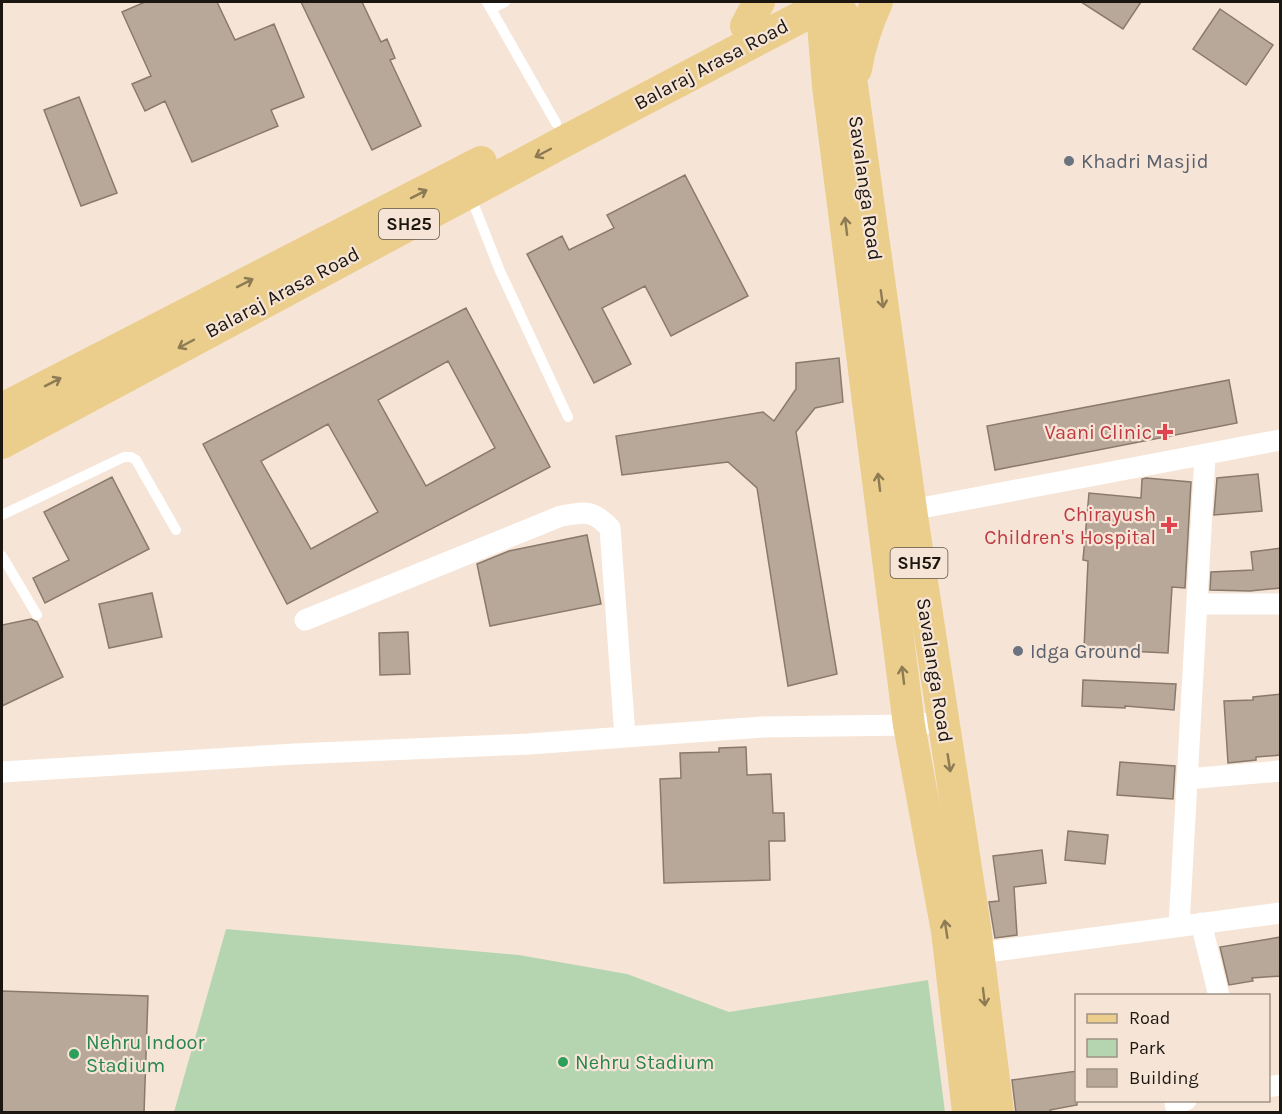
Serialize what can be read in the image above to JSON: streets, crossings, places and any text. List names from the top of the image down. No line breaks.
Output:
{"streets":{"main road":["Balaraj Arasa Road","Savalanga Road","SH25","SH57"]},"crossings":[["Balaraj Arasa Road","Savalanga Road"]],"places":{"other":["Khadri Masjid","Idga Ground","Nehru Indoor Stadium","Nehru Stadium"],"health":["Vaani Clinic","Chirayush Children's Hospital"]},"legend":["Road","Park","Building"]}
